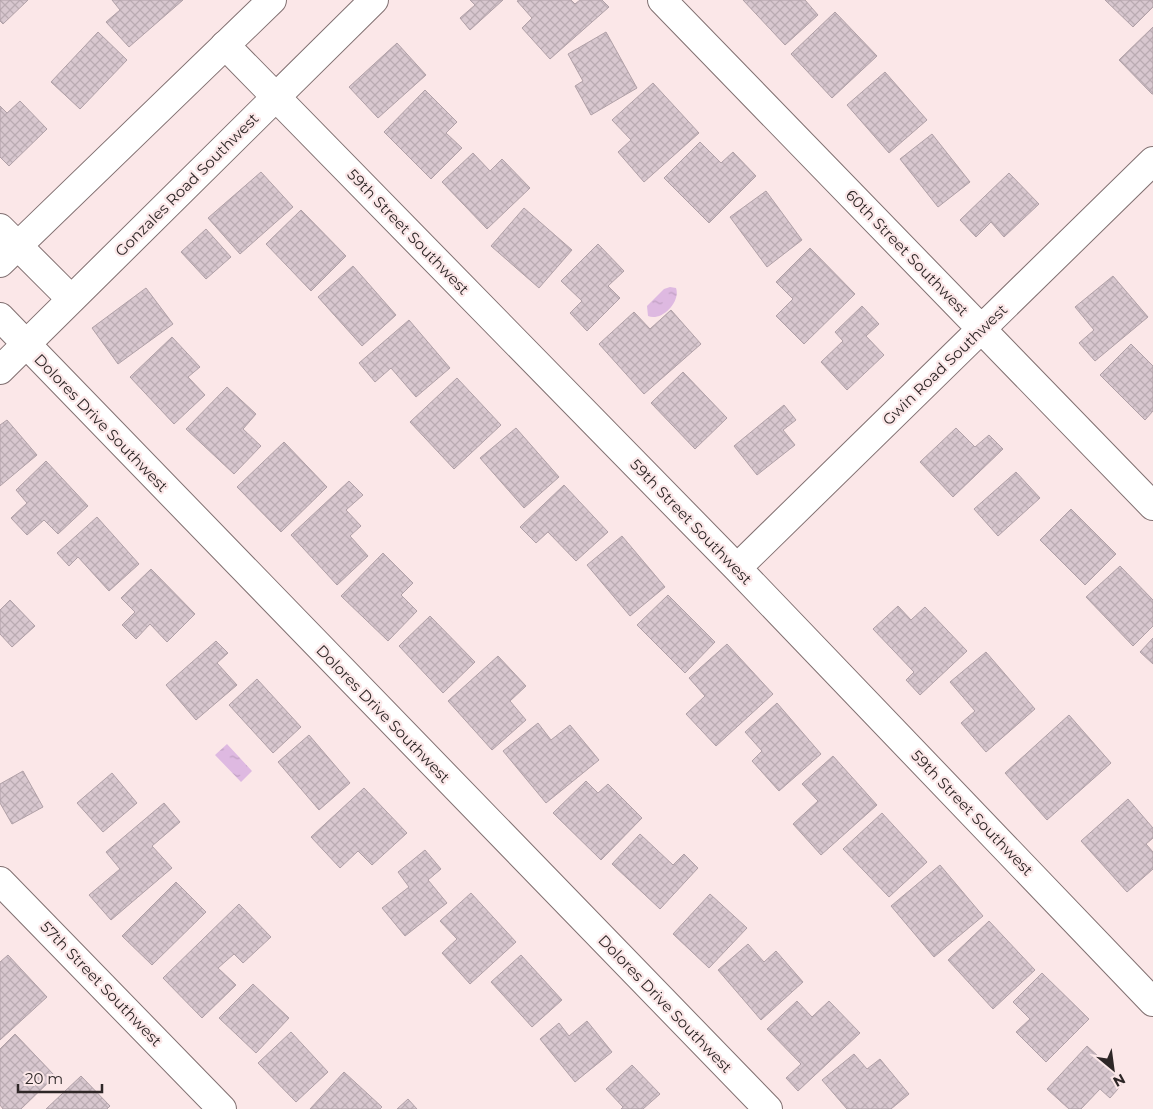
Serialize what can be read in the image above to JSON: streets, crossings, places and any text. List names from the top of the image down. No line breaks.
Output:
{"streets":{"street":["Gonzales Road Southwest","59th Street Southwest","60th Street Southwest","Gwin Road Southwest","Dolores Drive Southwest","57th Street Southwest"]},"crossings":[["Gonzales Road Southwest","59th Street Southwest"],["Gonzales Road Southwest","Dolores Drive Southwest"],["59th Street Southwest","Gwin Road Southwest"],["60th Street Southwest","Gwin Road Southwest"]],"scale_bar":"20 m","north":"bottom right"}
